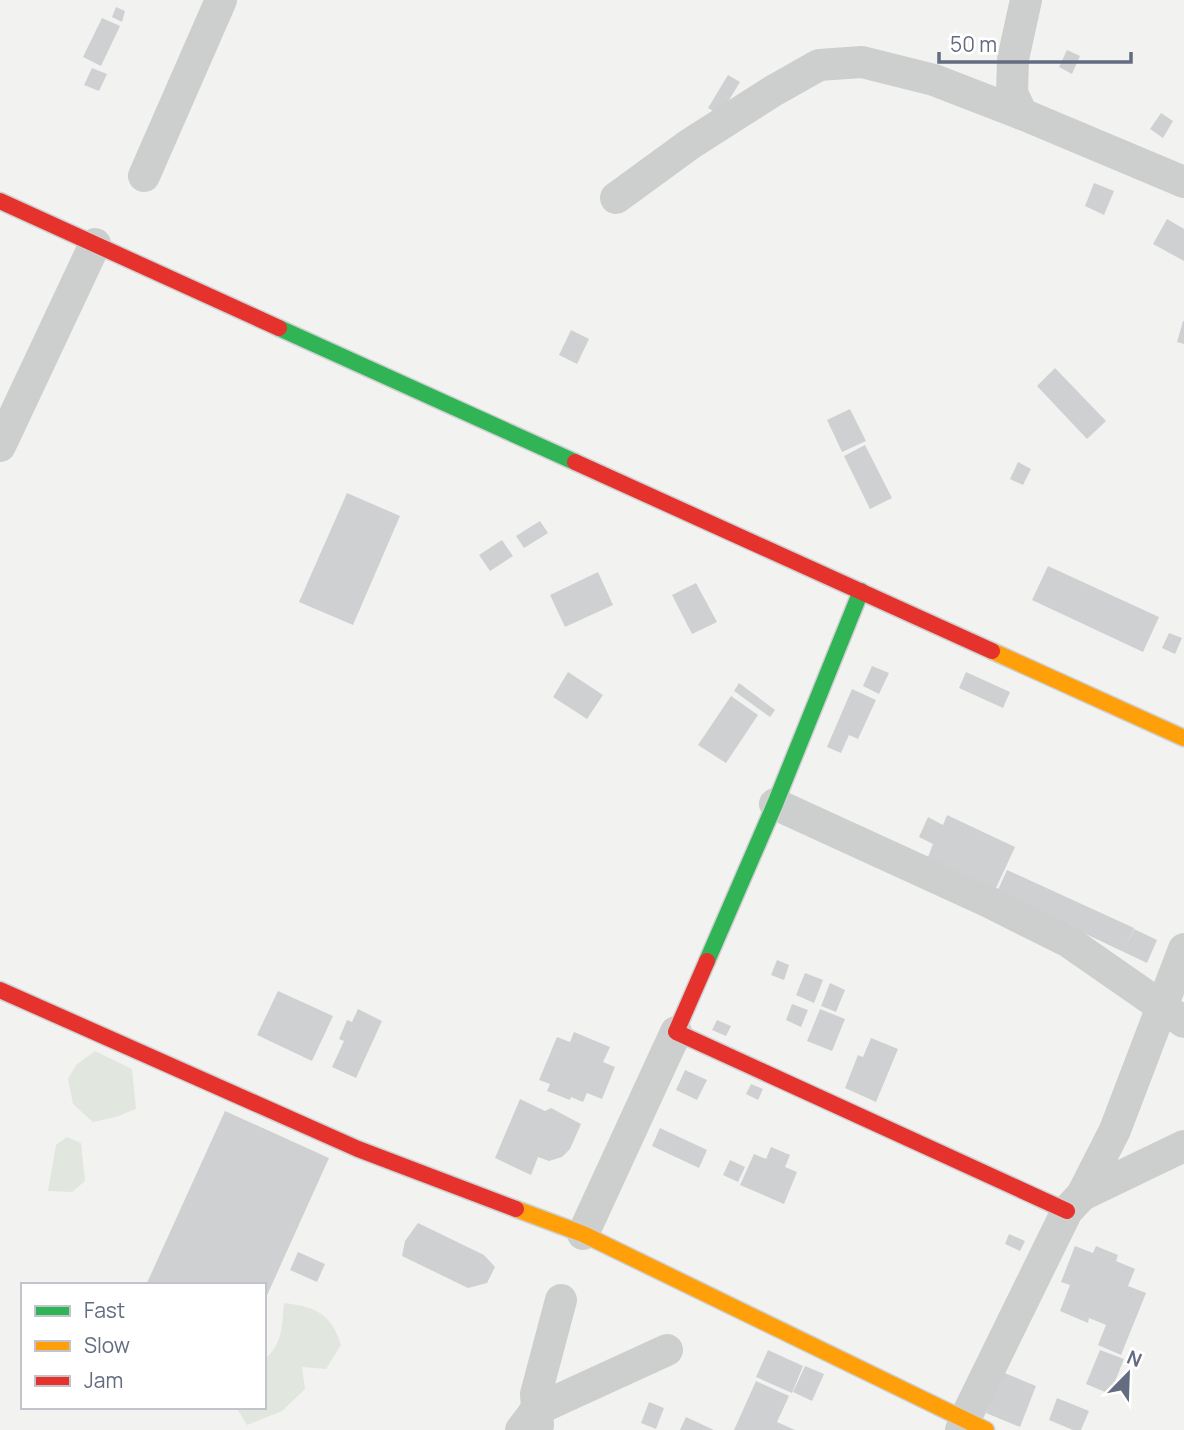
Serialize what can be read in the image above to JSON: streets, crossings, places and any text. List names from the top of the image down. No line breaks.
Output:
{"legend":["Fast","Slow","Jam"],"scale_bar":"50 m","north":"top right"}
